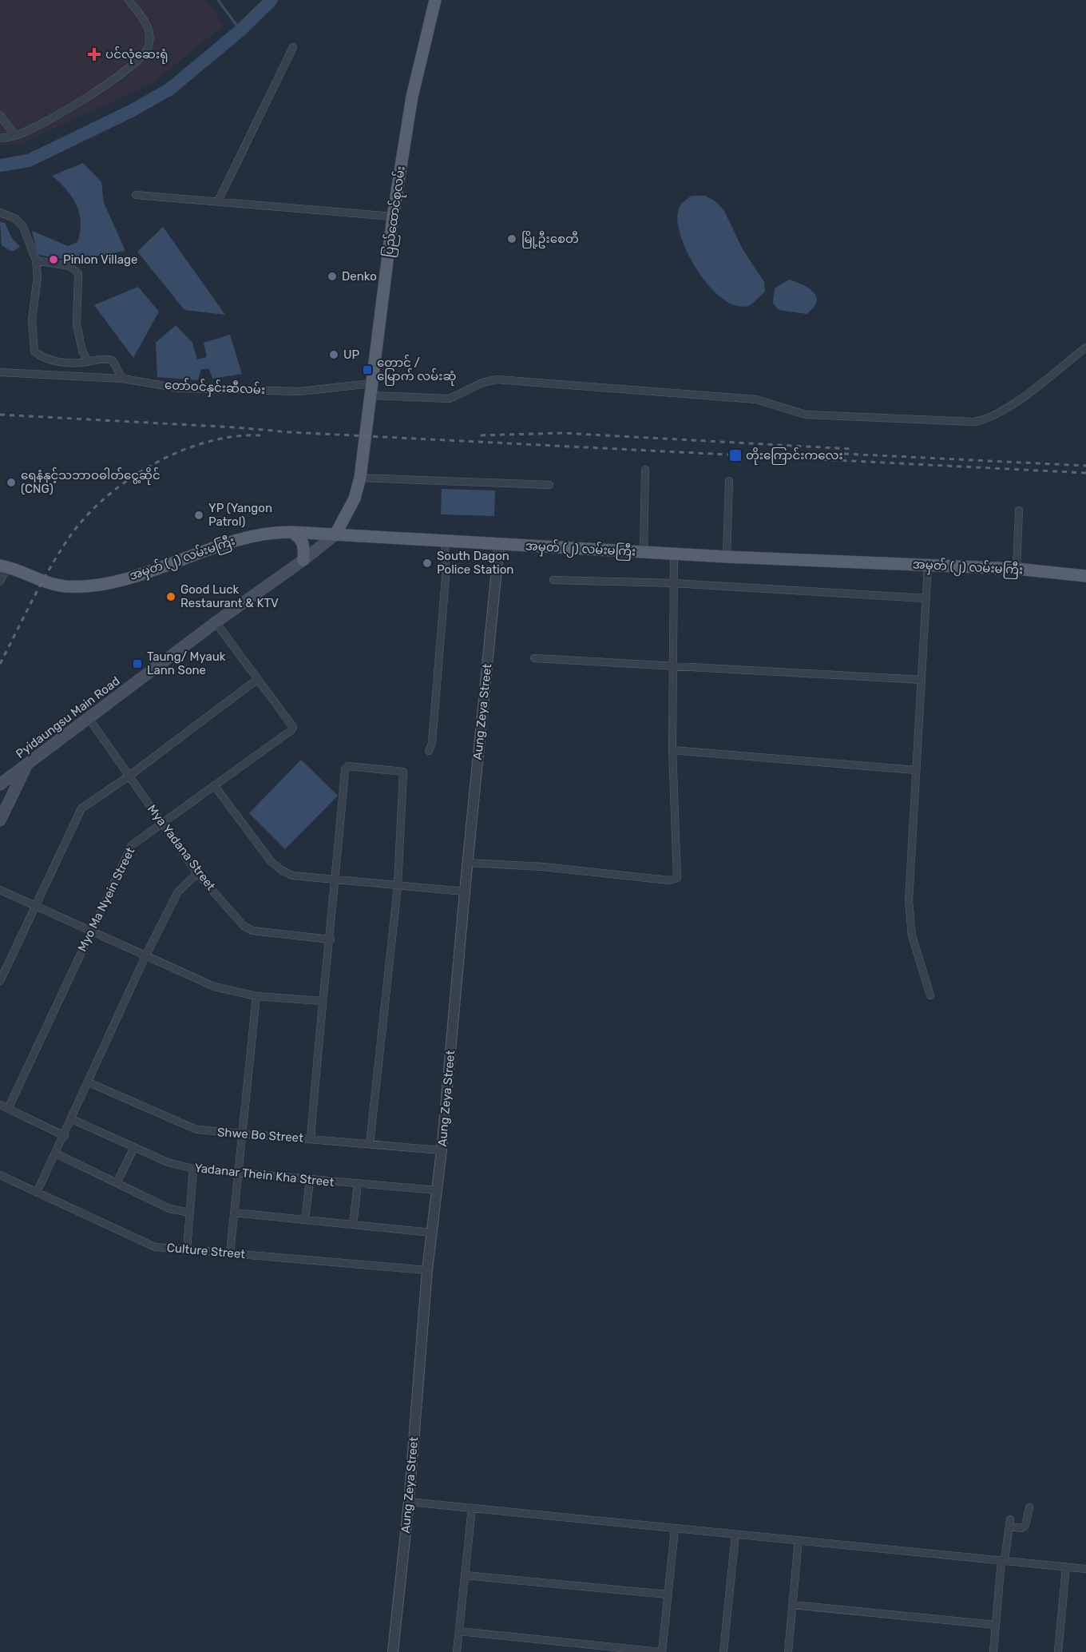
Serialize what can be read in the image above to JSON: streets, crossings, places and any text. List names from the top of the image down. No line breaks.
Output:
{"streets":{"main road":["ပြည်ထောင်စုလမ်း","အမှတ် (၂) လမ်းမကြီး","Pyidaungsu Main Road"],"street":["တော်ဝင်နှင်းဆီလမ်း","Aung Zeya Street","Mya Yadana Street","Myo Ma Nyein Street","Shwe Bo Street","Yadanar Thein Kha Street","Culture Street"]},"crossings":[["ပြည်ထောင်စုလမ်း","တော်ဝင်နှင်းဆီလမ်း"],["ပြည်ထောင်စုလမ်း","အမှတ် (၂) လမ်းမကြီး"],["ပြည်ထောင်စုလမ်း","Pyidaungsu Main Road"],["အမှတ် (၂) လမ်းမကြီး","Aung Zeya Street"],["အမှတ် (၂) လမ်းမကြီး","Pyidaungsu Main Road"],["Aung Zeya Street","Shwe Bo Street"],["Aung Zeya Street","Yadanar Thein Kha Street"],["Aung Zeya Street","Culture Street"],["Pyidaungsu Main Road","Mya Yadana Street"],["Mya Yadana Street","Myo Ma Nyein Street"]],"places":{"health":["ပင်လုံဆေးရုံ"],"other":["မြို့ဦးစေတီ","Pinlon Village","Denko","UP","ရေနံနှင့်သဘာဝဓါတ်ငွေ့ဆိုင် (CNG)","YP (Yangon Patrol)","South Dagon Police Station","Good Luck Restaurant & KTV"],"transit":["တောင် / မြောက် လမ်းဆုံ","တိုးကြောင်းကလေး","Taung/ Myauk Lann Sone"]}}
